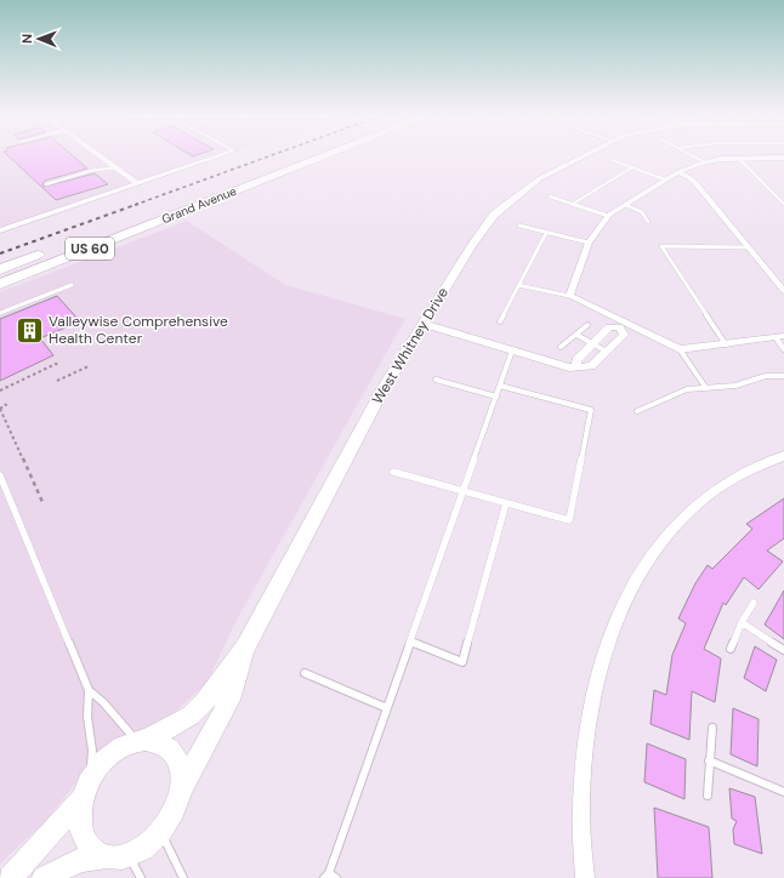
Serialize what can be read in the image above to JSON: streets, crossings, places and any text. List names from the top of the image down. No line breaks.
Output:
{"streets":{"highway":["Grand Avenue","US 60"],"street":["West Whitney Drive"]},"places":{"building":["Valleywise Comprehensive Health Center"]},"north":"left"}
